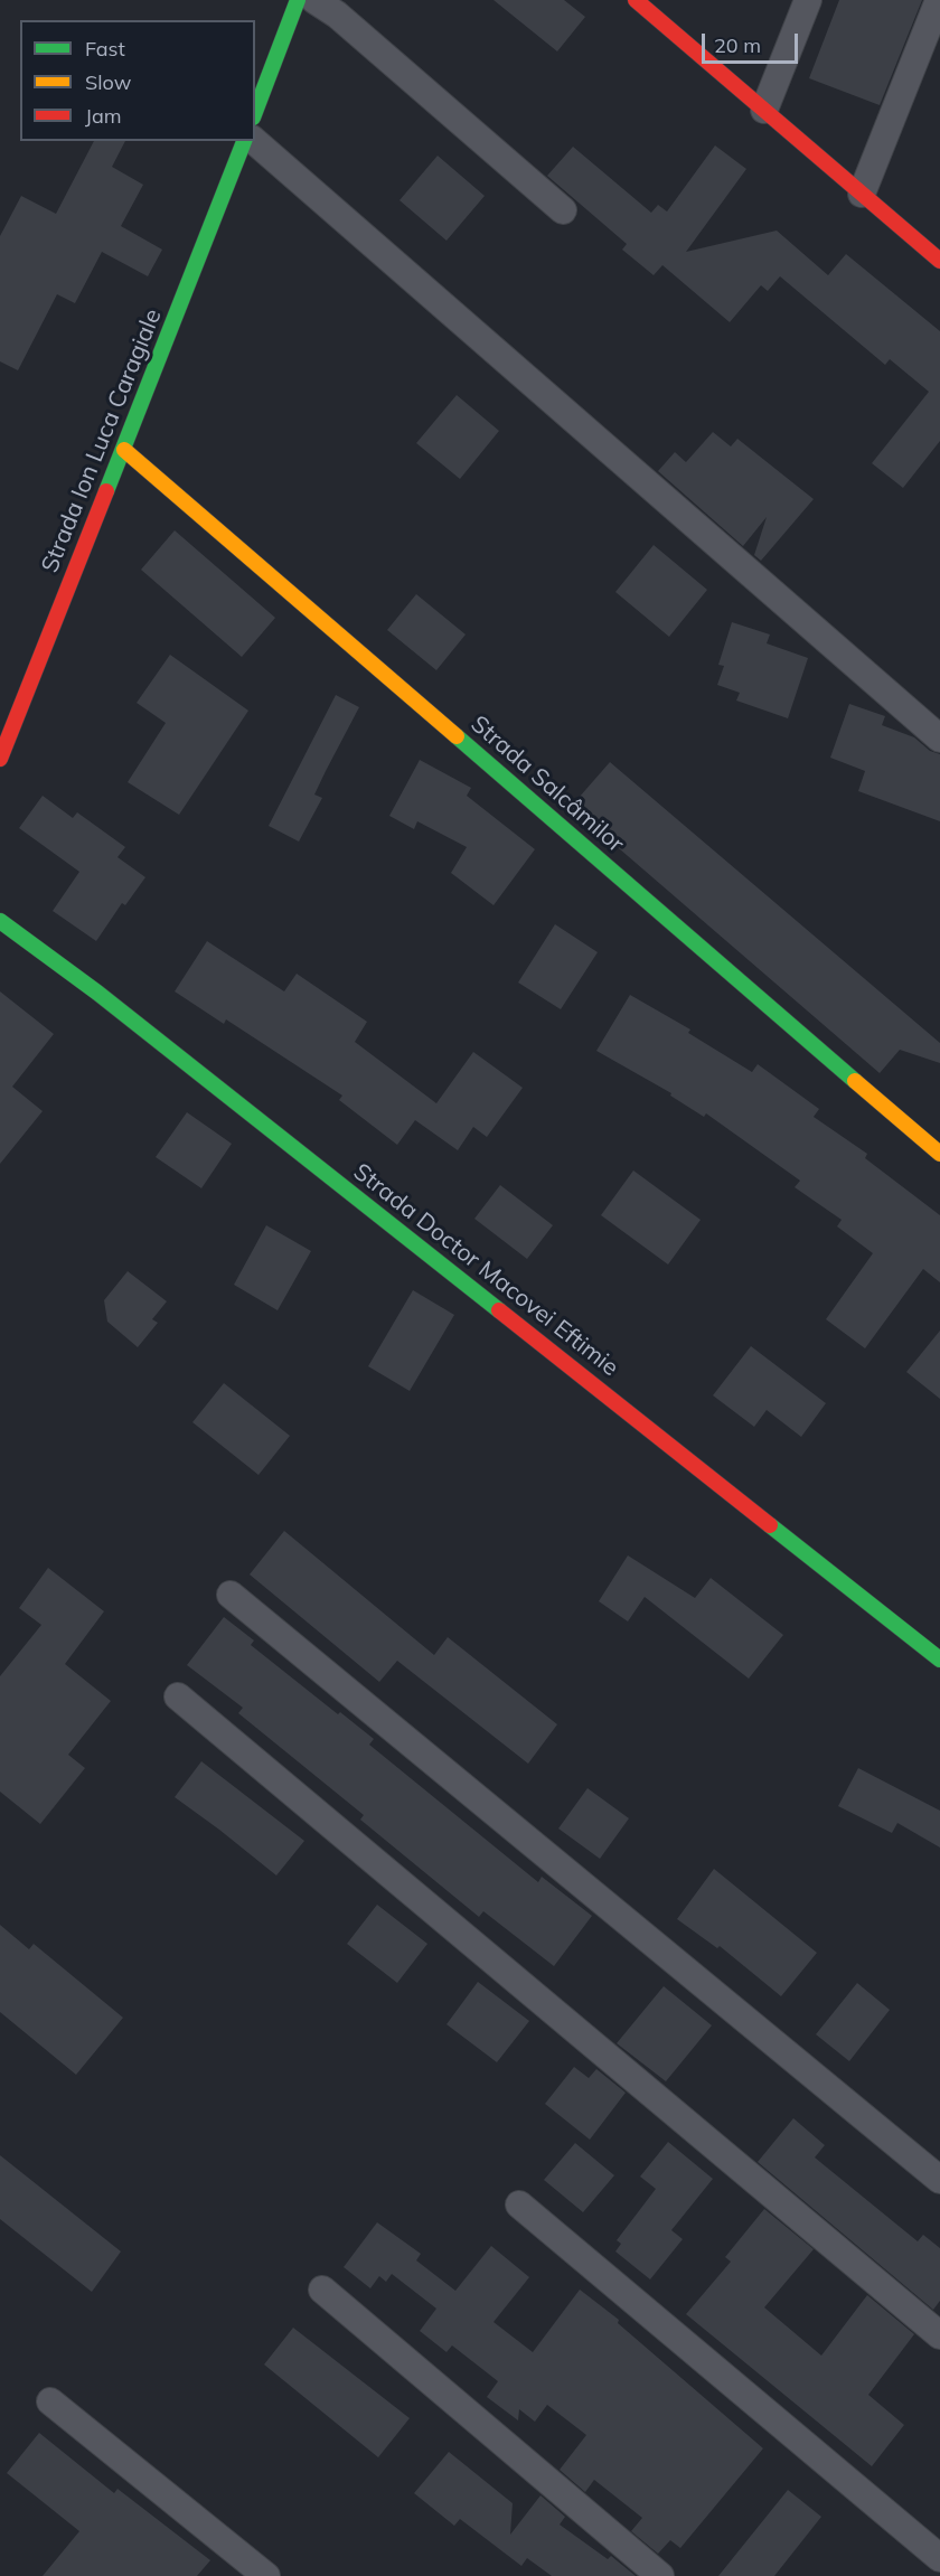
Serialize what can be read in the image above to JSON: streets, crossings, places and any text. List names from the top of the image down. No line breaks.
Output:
{"streets":{"street":["Strada Ion Luca Caragiale","Strada Salcâmilor","Strada Doctor Macovei Eftimie"]},"crossings":[["Strada Ion Luca Caragiale","Strada Salcâmilor"]],"legend":["Fast","Slow","Jam"],"scale_bar":"20 m"}
